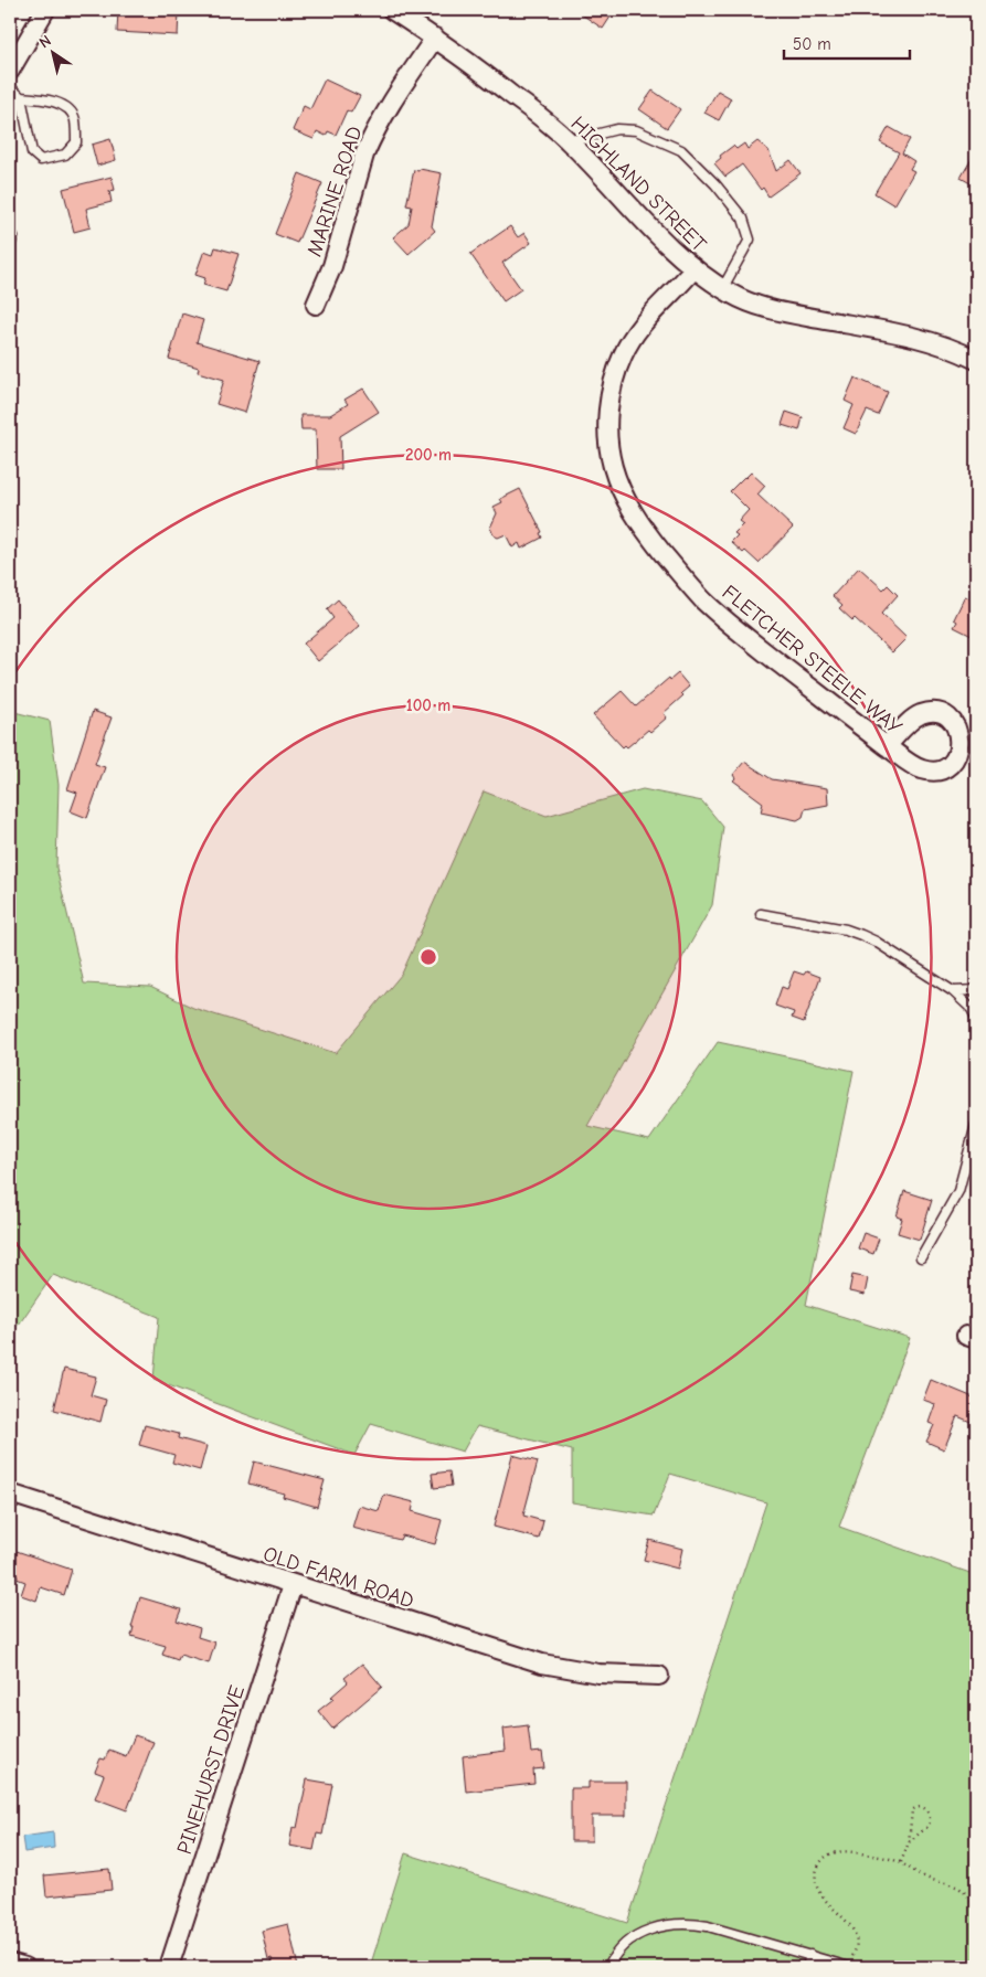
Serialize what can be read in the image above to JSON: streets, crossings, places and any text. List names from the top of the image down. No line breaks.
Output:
{"streets":{"street":["HIGHLAND STREET","MARINE ROAD","FLETCHER STEELE WAY","OLD FARM ROAD","PINEHURST DRIVE"]},"crossings":[["HIGHLAND STREET","MARINE ROAD"],["HIGHLAND STREET","FLETCHER STEELE WAY"],["OLD FARM ROAD","PINEHURST DRIVE"]],"scale_bar":"50 m","north":"top left","rings":["200 m","100 m"]}
